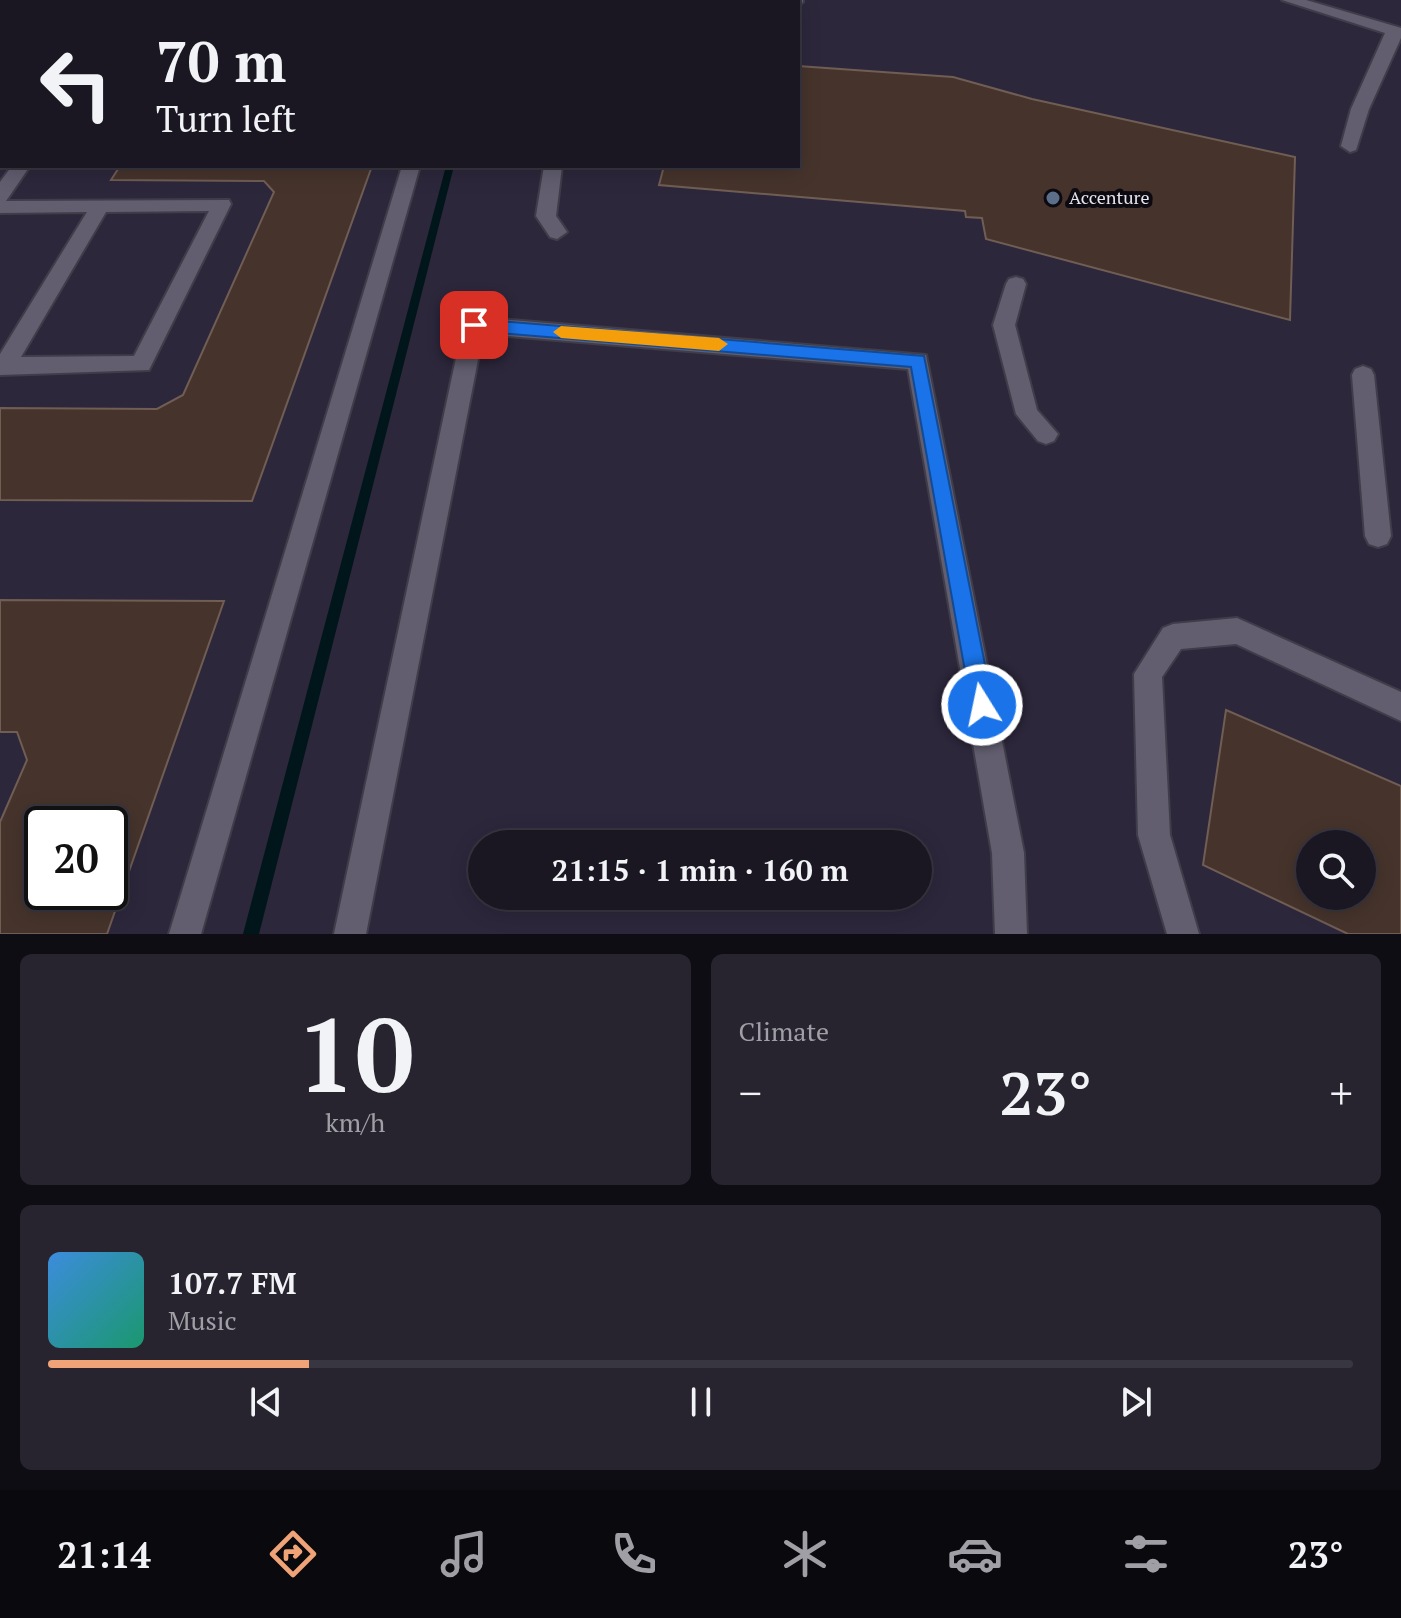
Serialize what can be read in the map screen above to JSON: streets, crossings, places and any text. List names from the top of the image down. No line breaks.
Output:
{"places":["Accenture"],"page":{"turn":["70 m","Turn left"],"limit":"20","trip":"21:15 · 1 min · 160 m","tile":[["10","km/h"],"Climate"],"heat":["−","23°","+"],"song":["107.7 FM","Music"],"tabs":["21:14","23°"]}}
